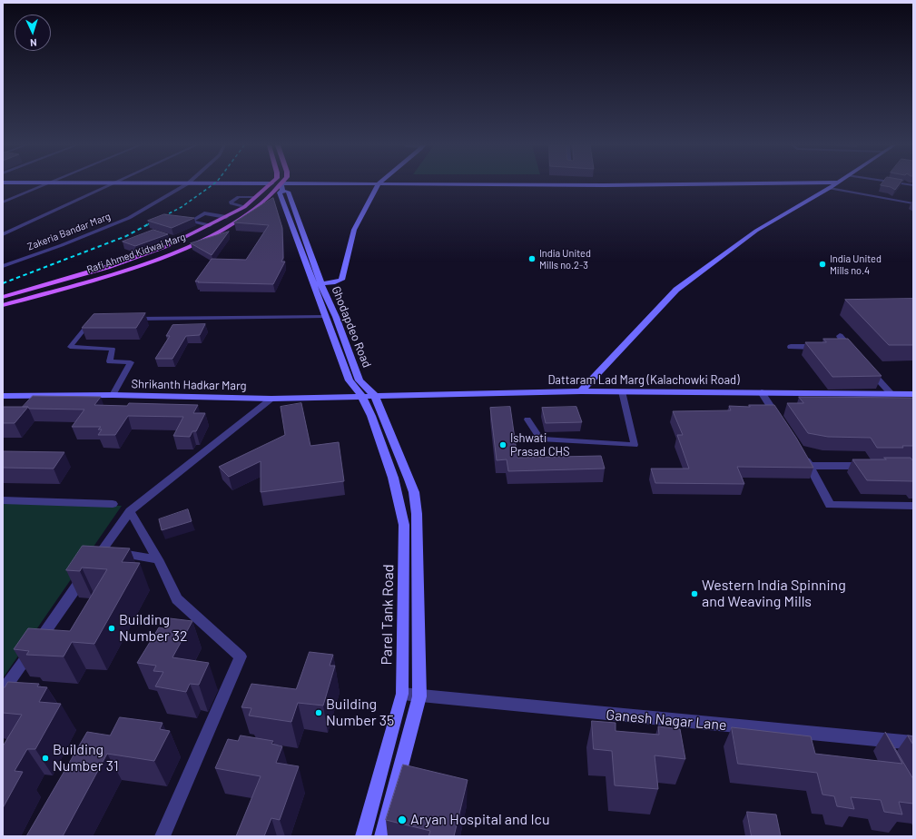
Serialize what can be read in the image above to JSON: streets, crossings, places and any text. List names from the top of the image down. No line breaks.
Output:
{"streets":{"main road":["Rafi Ahmed Kidwai Marg"],"street":["Ghodapdeo Road","Dattaram Lad Marg (Kalachowki Road)","Shrikanth Hadkar Marg","Parel Tank Road","Ganesh Nagar Lane"],"lane":["Zakeria Bandar Marg"]},"crossings":[["Rafi Ahmed Kidwai Marg","Ghodapdeo Road"],["Ghodapdeo Road","Dattaram Lad Marg (Kalachowki Road)"],["Ghodapdeo Road","Shrikanth Hadkar Marg"],["Ghodapdeo Road","Parel Tank Road"],["Dattaram Lad Marg (Kalachowki Road)","Shrikanth Hadkar Marg"],["Shrikanth Hadkar Marg","Parel Tank Road"],["Parel Tank Road","Ganesh Nagar Lane"]],"places":["India United Mills no.2-3","India United Mills no.4","Ishwati Prasad CHS","Western India Spinning and Weaving Mills","Building Number 32","Building Number 35","Building Number 31","Aryan Hospital and Icu"],"north":"bottom"}
